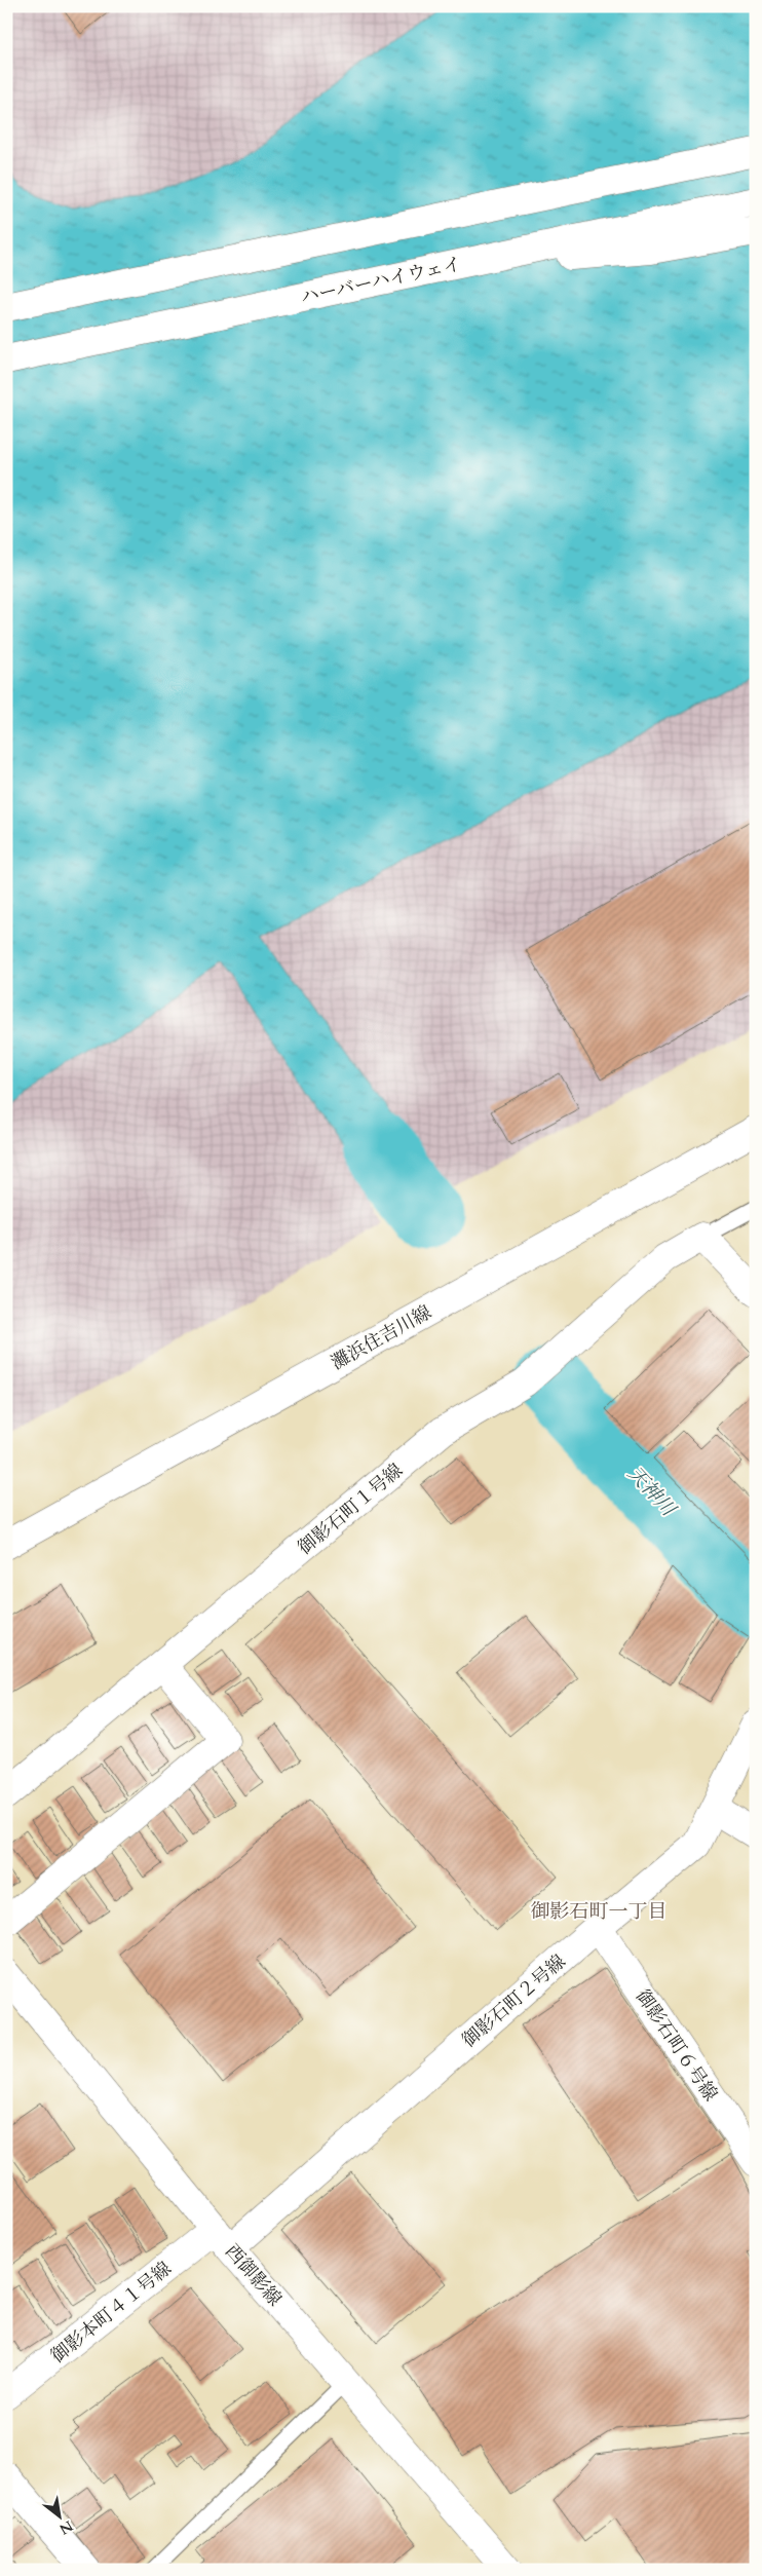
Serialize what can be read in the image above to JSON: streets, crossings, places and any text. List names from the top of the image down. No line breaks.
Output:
{"streets":{"street":["ハーバーハイウェイ","灘浜住吉川線","御影石町１号線","御影石町２号線","御影石町６号線","西御影線","御影本町４１号線"]},"crossings":[["御影石町２号線","御影石町６号線"],["御影石町２号線","西御影線"],["御影石町２号線","御影本町４１号線"],["西御影線","御影本町４１号線"]],"districts":["御影石町一丁目"],"water":["天神川"],"north":"bottom right"}
